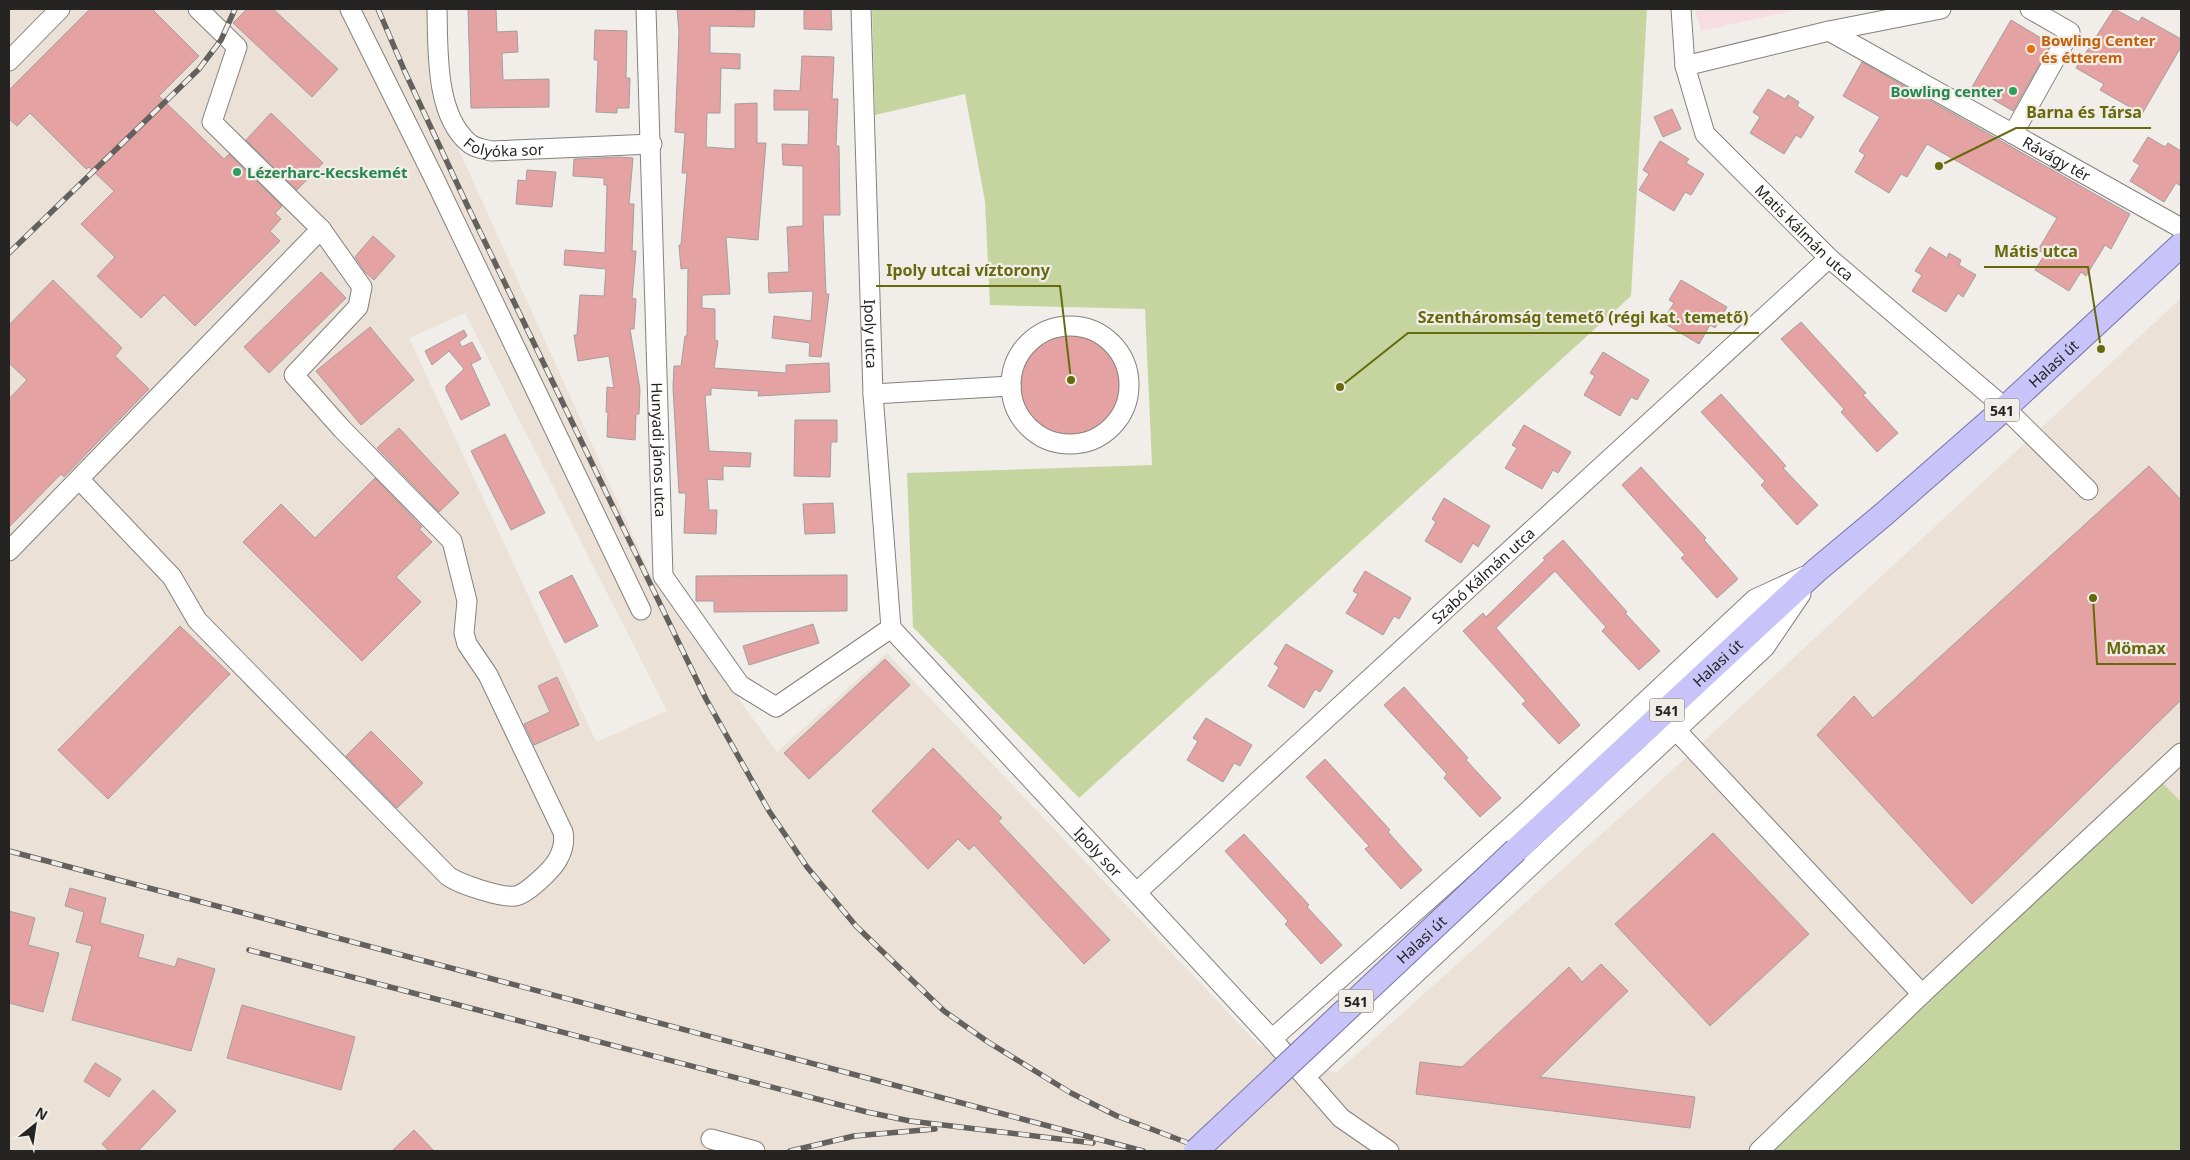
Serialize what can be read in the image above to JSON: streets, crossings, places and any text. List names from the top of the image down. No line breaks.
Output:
{"streets":{"main road":["Halasi út","541"],"street":["Folyóka sor","Rávágy tér","Matis Kálmán utca","Ipoly utca","Hunyadi János utca","Szabó Kálmán utca","Ipoly sor"]},"crossings":[["Folyóka sor","Hunyadi János utca"],["Matis Kálmán utca","Halasi út"],["Matis Kálmán utca","Szabó Kálmán utca"],["Ipoly utca","Hunyadi János utca"],["Ipoly utca","Ipoly sor"],["Hunyadi János utca","Ipoly sor"],["Szabó Kálmán utca","Ipoly sor"]],"places":["Bowling Center és étterem","Bowling center","Barna és Társa","Lézerharc-Kecskemét","Mátis utca","Ipoly utcai víztorony","Szentháromság temető (régi kat. temető)","Mömax"],"north":"top right"}
